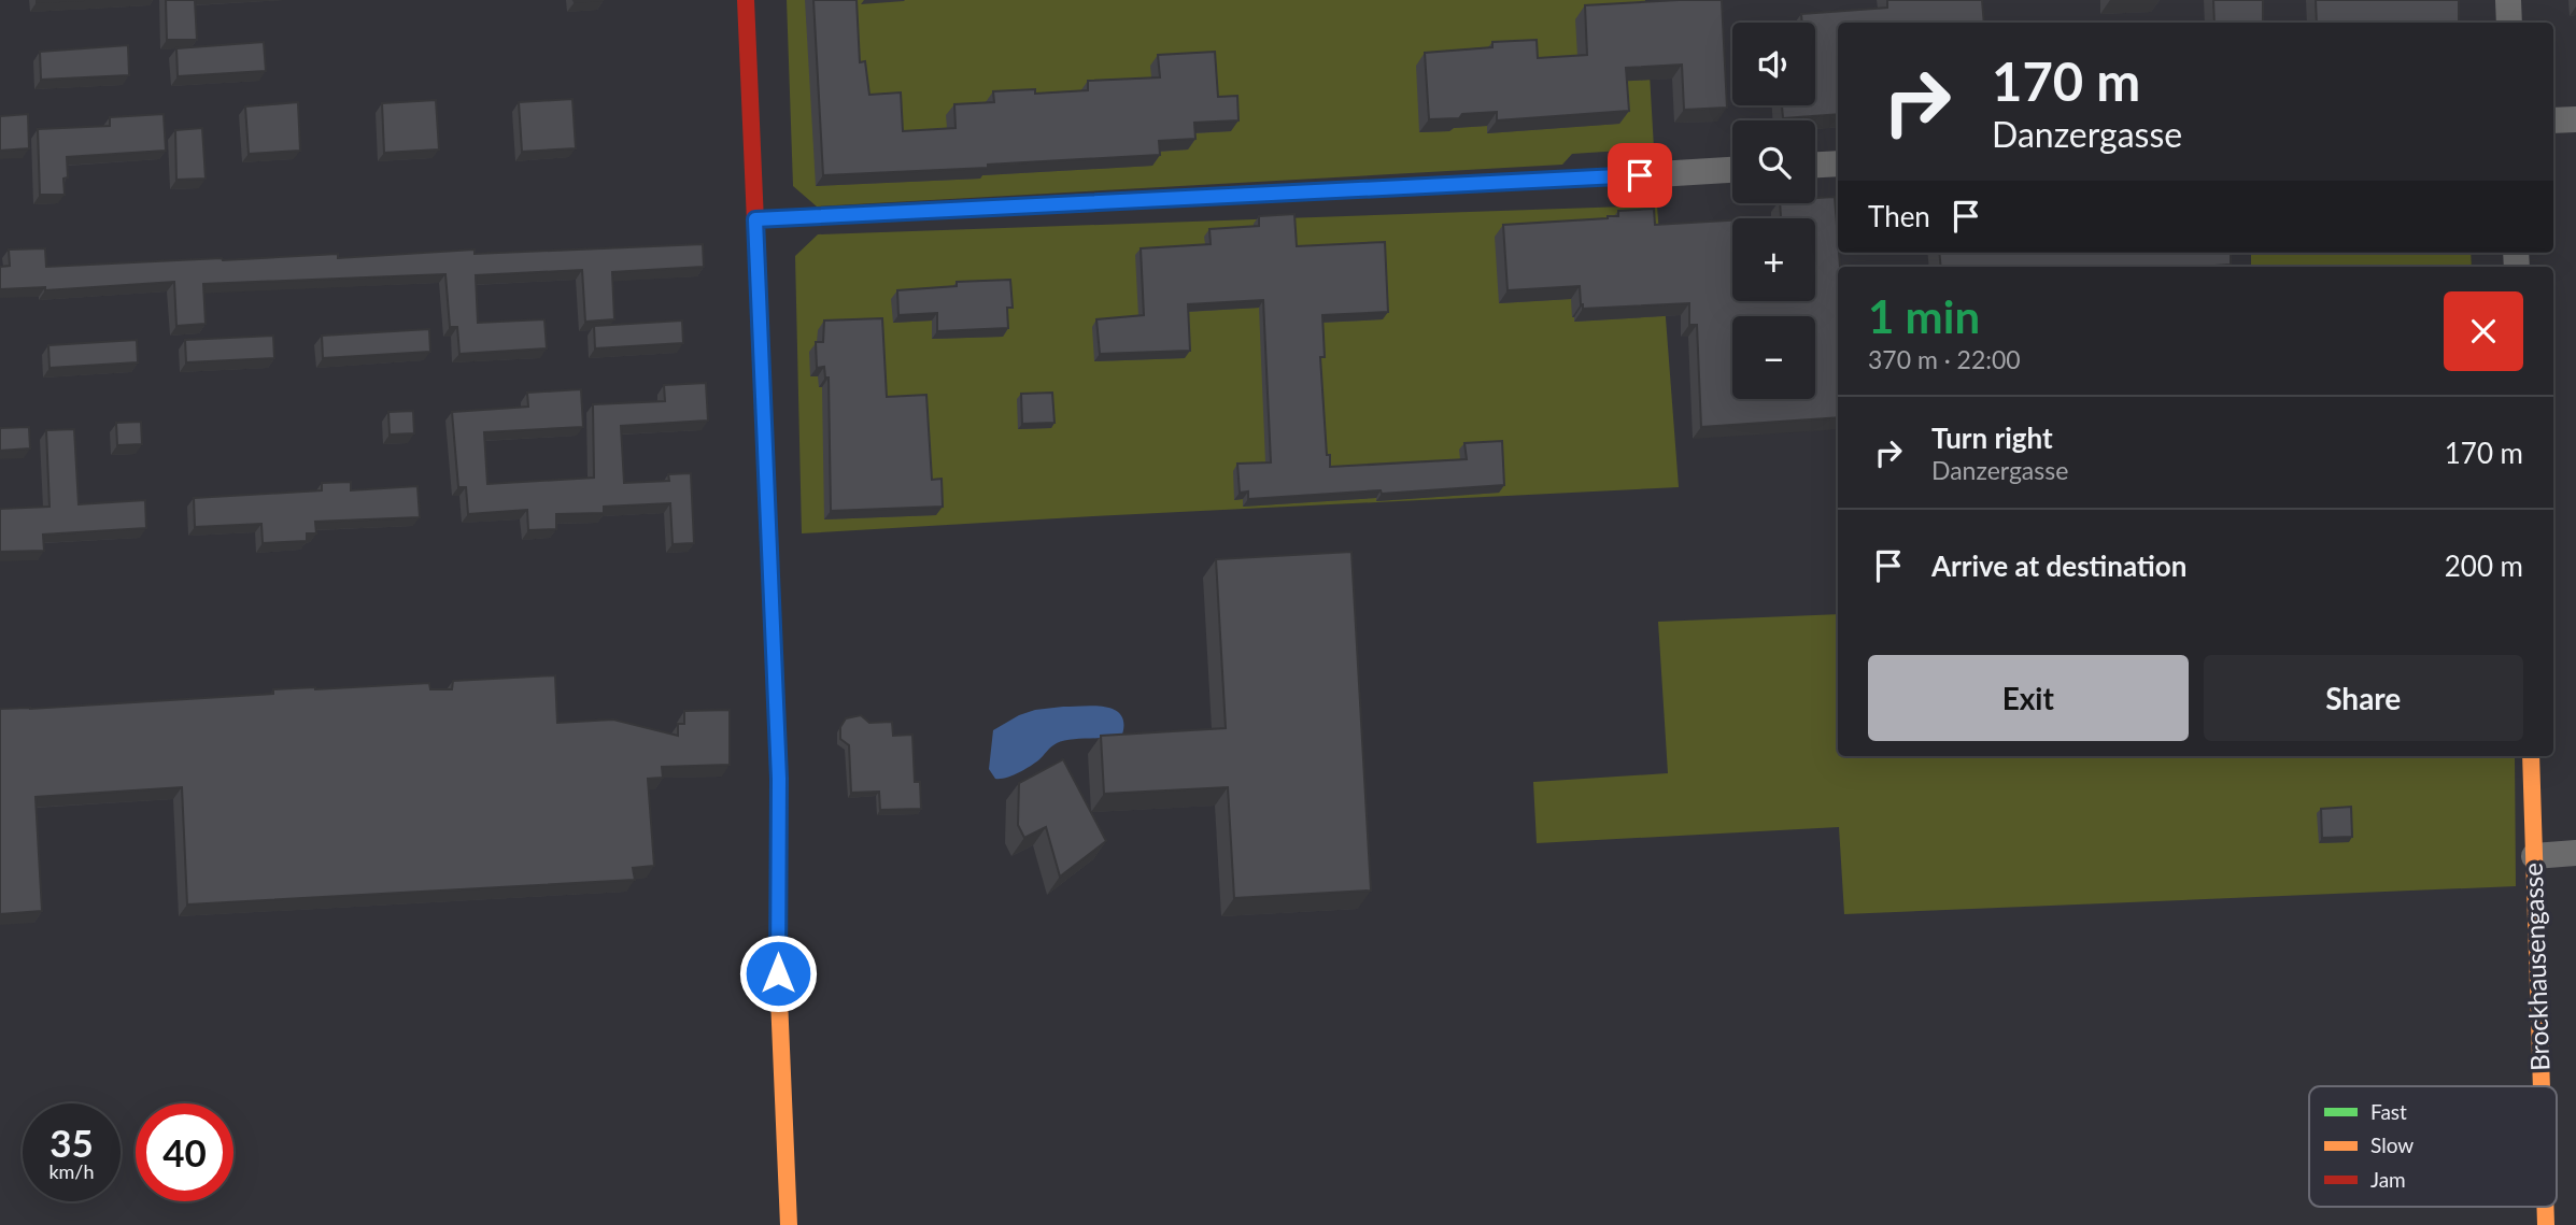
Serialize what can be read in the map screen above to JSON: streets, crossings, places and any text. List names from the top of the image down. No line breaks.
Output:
{"streets":{"street":["Brockhausengasse"]},"legend":["Fast","Slow","Jam"],"page":{"map_buttons":["+","−"],"turn":["170 m","Danzergasse"],"then":"Then","heading":["1 min","370 m · 22:00"],"list":[{"name":"Turn right","note":"Danzergasse","value":"170 m"},{"name":"Arrive at destination","value":"200 m"}],"buttons":["Exit","Share"],"speed":"35 km/h","limit":"40"}}
